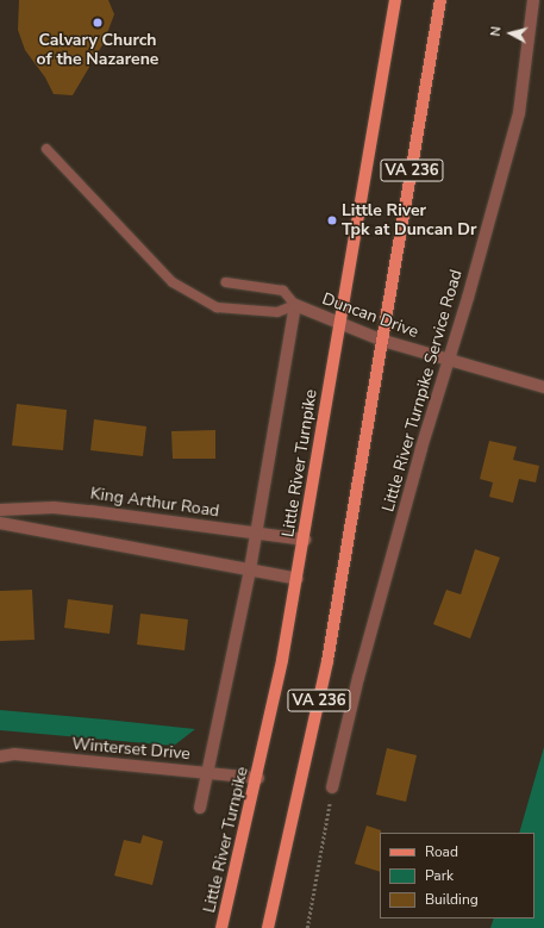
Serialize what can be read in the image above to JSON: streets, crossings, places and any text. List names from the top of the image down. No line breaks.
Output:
{"streets":{"main road":["VA 236","Little River Turnpike"],"street":["Duncan Drive","Little River Turnpike Service Road","King Arthur Road","Winterset Drive"]},"crossings":[["VA 236","Duncan Drive"],["Duncan Drive","Little River Turnpike Service Road"],["Duncan Drive","Little River Turnpike"],["Little River Turnpike","King Arthur Road"],["Little River Turnpike","Winterset Drive"]],"places":["Calvary Church of the Nazarene","Little River Tpk at Duncan Dr"],"legend":["Road","Park","Building"],"north":"left"}
